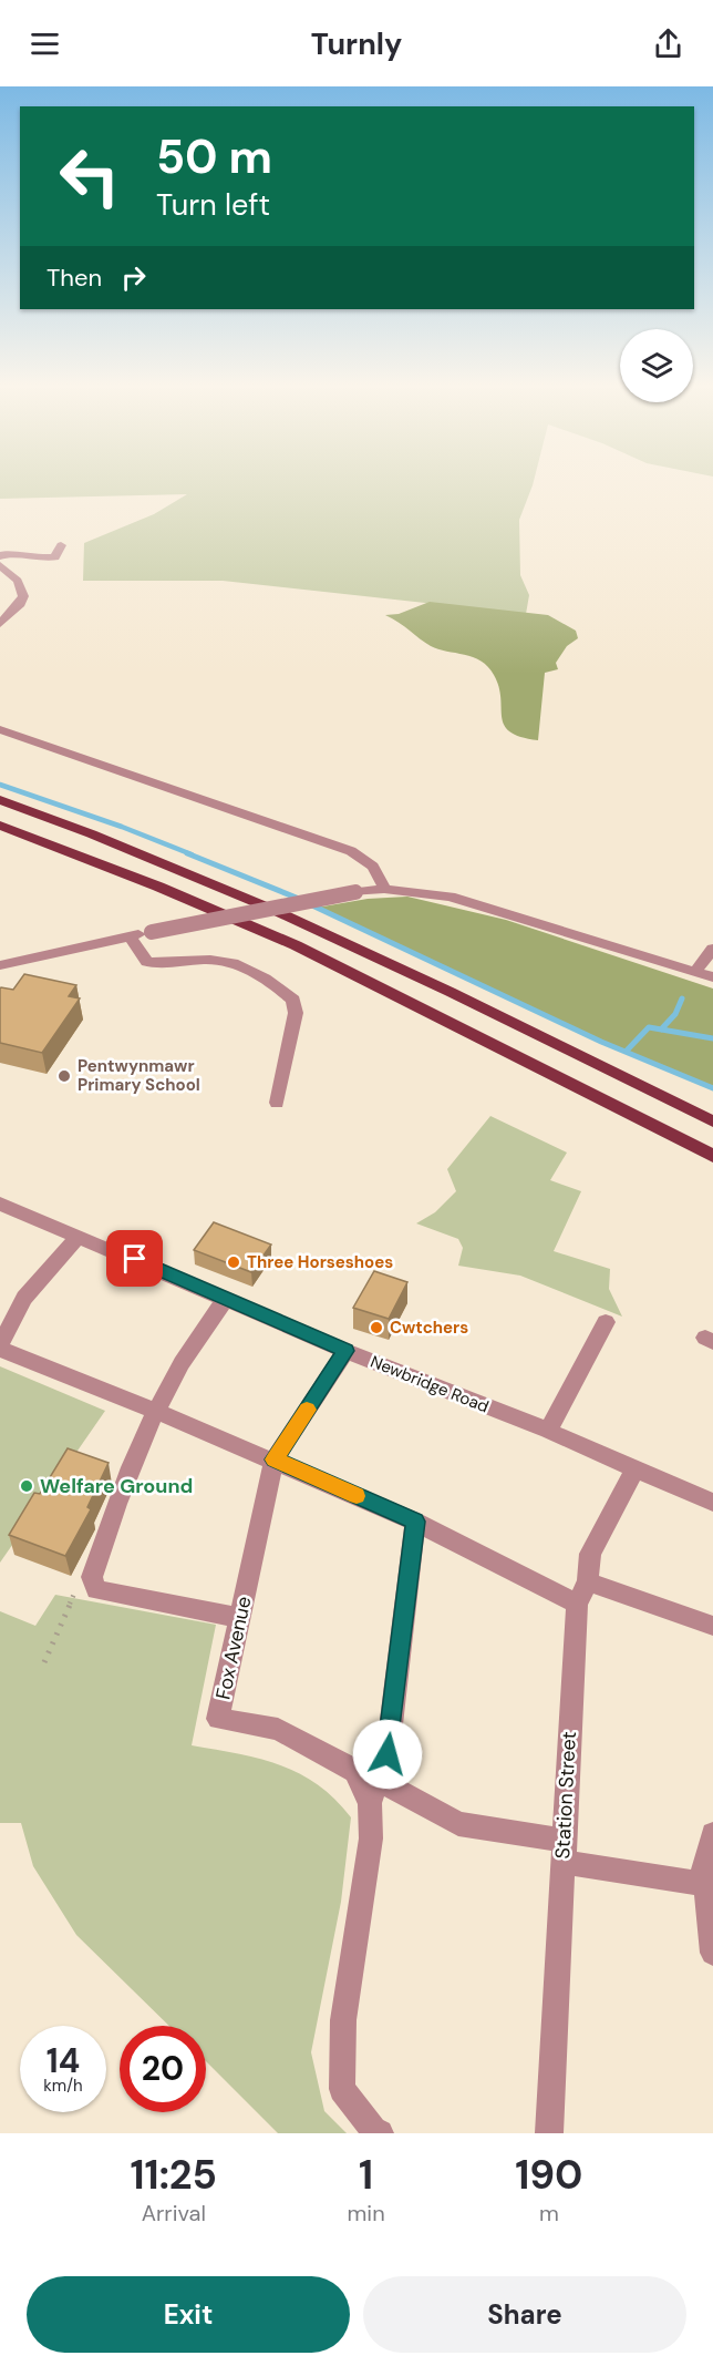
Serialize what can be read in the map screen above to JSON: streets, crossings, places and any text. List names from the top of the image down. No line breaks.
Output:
{"streets":{"street":["Newbridge Road","Fox Avenue","Station Street"]},"crossings":[["Newbridge Road","Fox Avenue"],["Newbridge Road","Station Street"]],"places":["Pentwynmawr Primary School","Three Horseshoes","Cwtchers","Welfare Ground"],"page":{"header":"Turnly","turn":["50 m","Turn left"],"then":"Then","speed":"14 km/h","limit":"20","eta":["11:25","Arrival","1","min","190","m"],"buttons":["Exit","Share"]}}
